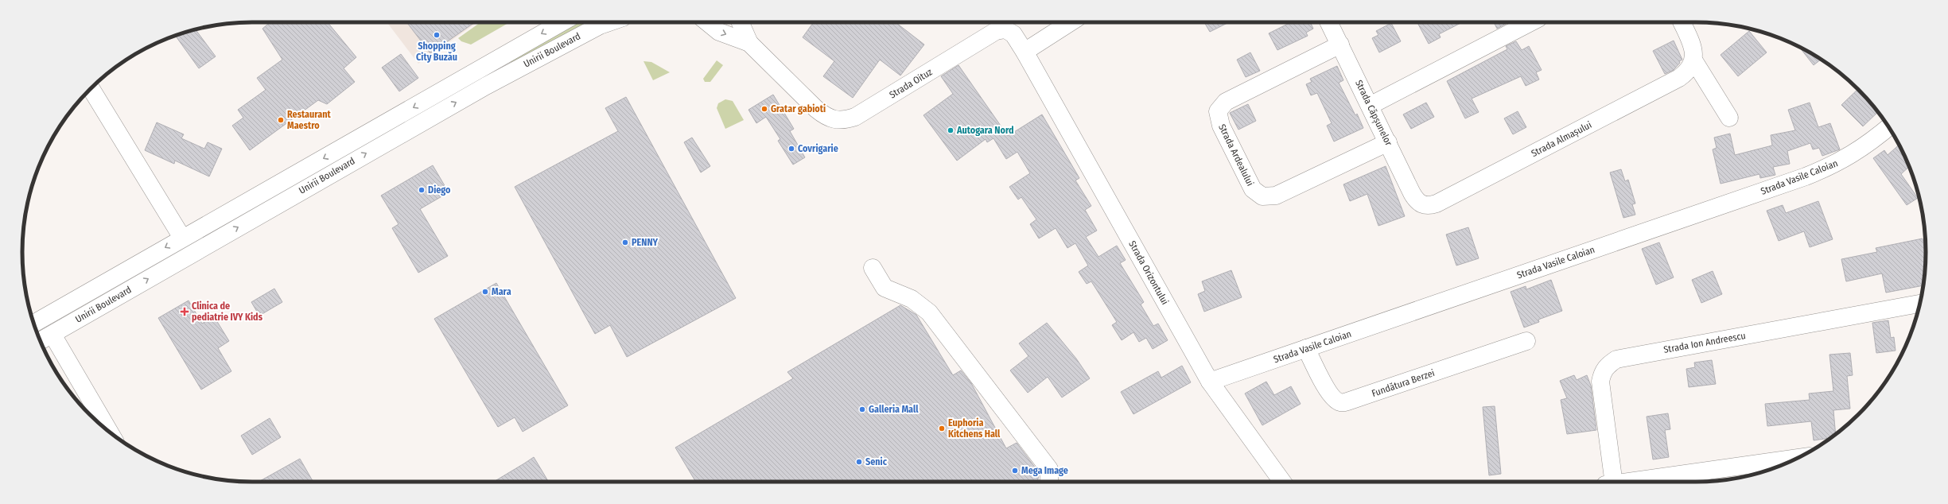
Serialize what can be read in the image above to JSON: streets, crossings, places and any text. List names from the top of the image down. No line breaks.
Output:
{"streets":{"street":["Unirii Boulevard","Strada Oituz","Strada Căpșunelor","Strada Almașului","Strada Ardealului","Strada Vasile Caloian","Strada Orizontului","Strada Ion Andreescu","Fundătura Berzei"]},"crossings":[["Strada Oituz","Strada Orizontului"],["Strada Căpșunelor","Strada Almașului"],["Strada Căpșunelor","Strada Ardealului"],["Strada Vasile Caloian","Strada Orizontului"],["Strada Vasile Caloian","Fundătura Berzei"]],"places":{"other":["Shopping City Buzău","Gratar gabioti","Restaurant Maestro","Autogara Nord","Covrigarie","Diego","PENNY","Mara","Galleria Mall","Euphoria Kitchens Hall","Senic","Mega Image"],"health":["Clinica de pediatrie IVY Kids"]}}
